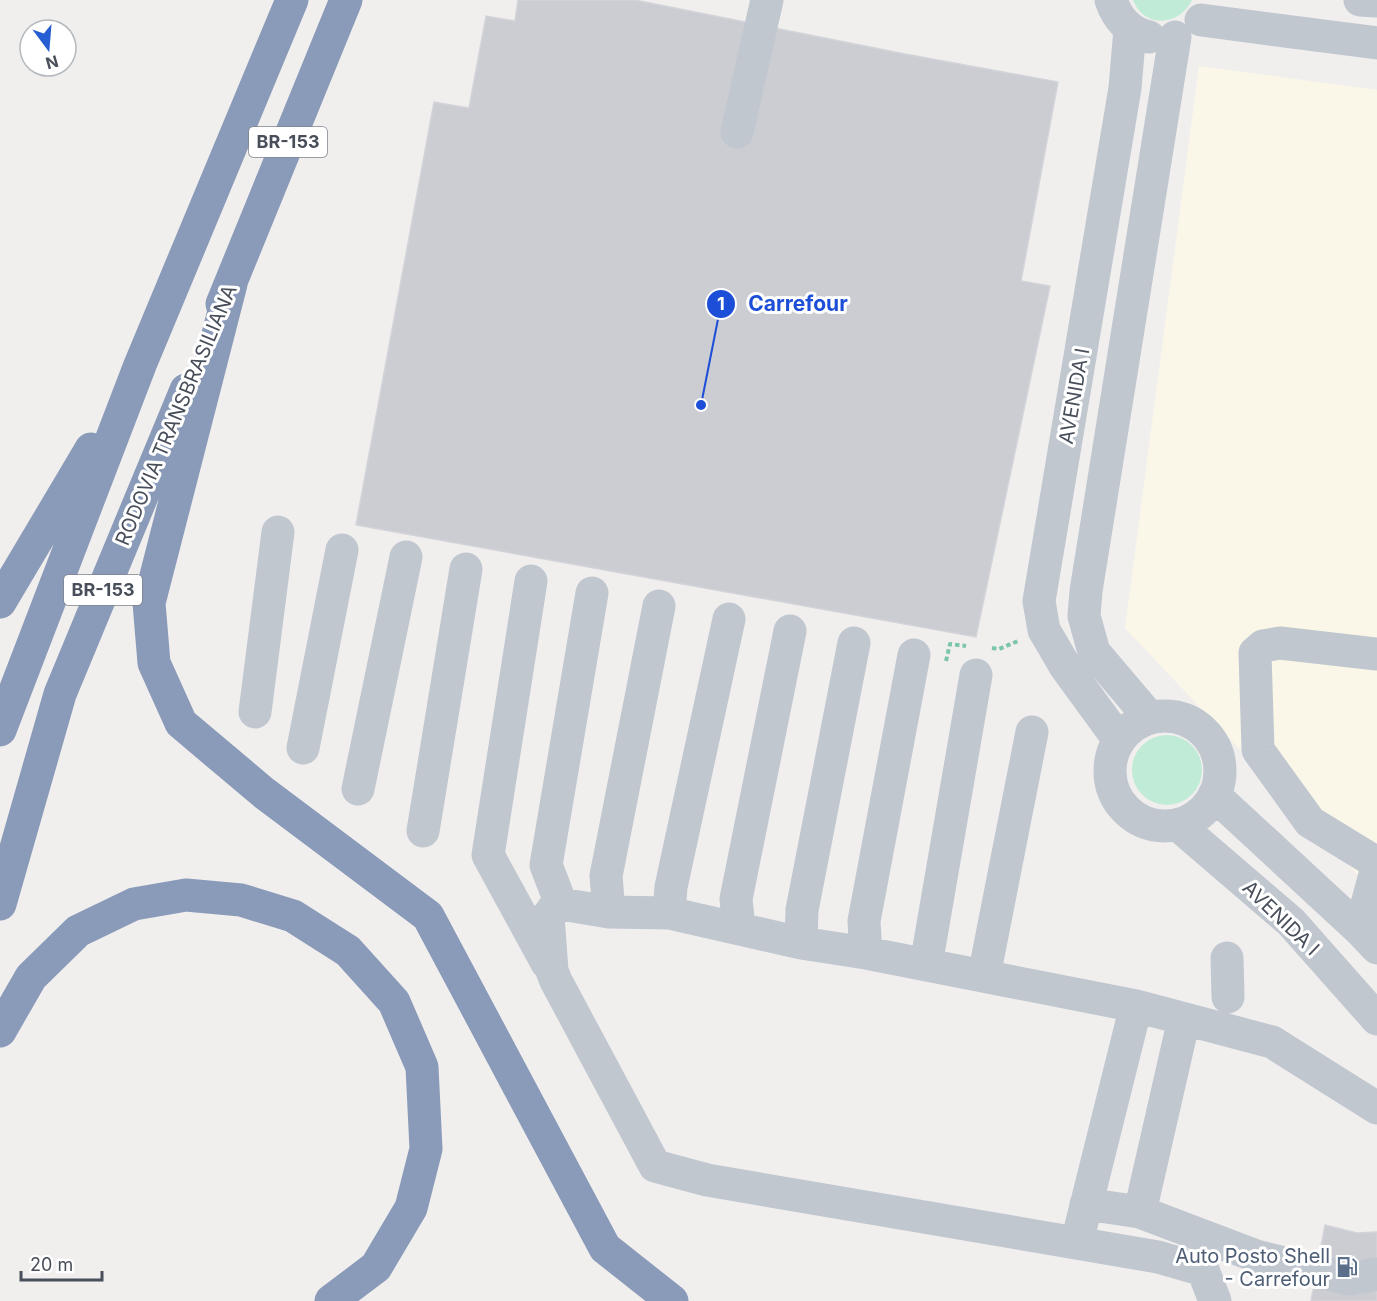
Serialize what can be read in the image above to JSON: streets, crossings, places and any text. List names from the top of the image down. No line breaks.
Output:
{"streets":{"highway":["BR-153","RODOVIA TRANSBRASILIANA"],"street":["AVENIDA I"]},"places":{"other":["Carrefour"],"fuel station":["Auto Posto Shell - Carrefour"]},"scale_bar":"20 m","north":"bottom"}
